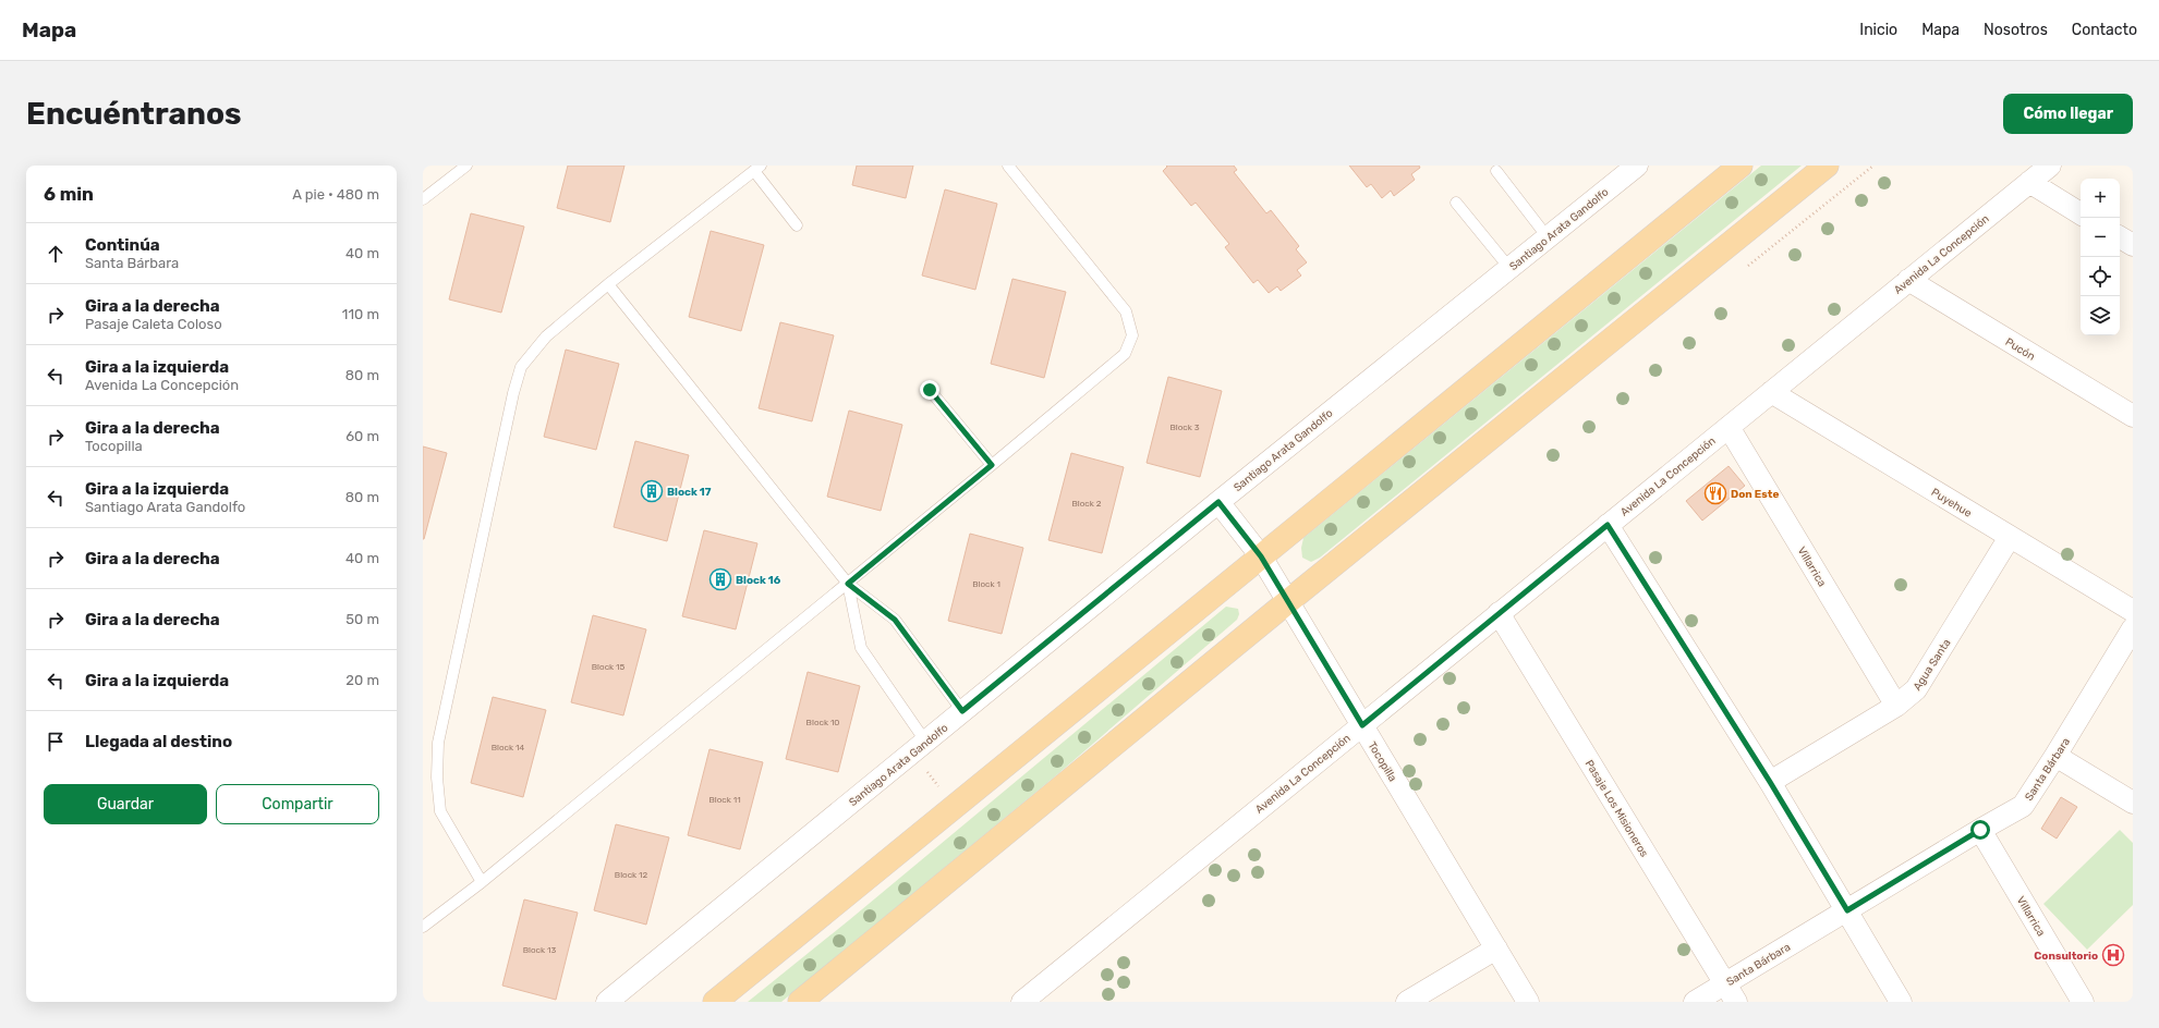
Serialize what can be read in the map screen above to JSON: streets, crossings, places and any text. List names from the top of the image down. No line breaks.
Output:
{"streets":{"street":["Santiago Arata Gandolfo","Avenida La Concepción","Pucón","Puyehue","Villarrica","Agua Santa","Tocopilla","Santa Bárbara","Pasaje Los Misioneros"]},"crossings":[["Santiago Arata Gandolfo","Tocopilla"],["Avenida La Concepción","Pucón"],["Avenida La Concepción","Puyehue"],["Avenida La Concepción","Villarrica"],["Avenida La Concepción","Tocopilla"],["Avenida La Concepción","Pasaje Los Misioneros"],["Puyehue","Agua Santa"],["Villarrica","Agua Santa"],["Villarrica","Santa Bárbara"],["Santa Bárbara","Pasaje Los Misioneros"]],"places":{"building":["Block 17","Block 16"],"restaurant":["Don Este"],"hospital":["Consultorio"]},"house_numbers":["Block 3","Block 2","Block 1","Block 15","Block 10","Block 14","Block 11","Block 12","Block 13"],"page":{"header":"Mapa","nav":["Inicio","Mapa","Nosotros","Contacto"],"buttons":["Cómo llegar",["Guardar","Compartir"]],"title":"Encuéntranos","heading":["6 min","A pie · 480 m"],"map_buttons":["+","−"],"list":[["Continúa","Santa Bárbara","40 m"],["Gira a la derecha","Pasaje Caleta Coloso","110 m"],["Gira a la izquierda","Avenida La Concepción","80 m"],["Gira a la derecha","Tocopilla","60 m"],["Gira a la izquierda","Santiago Arata Gandolfo","80 m"],["Gira a la derecha","40 m"],["Gira a la derecha","50 m"],["Gira a la izquierda","20 m"],"Llegada al destino"]}}
